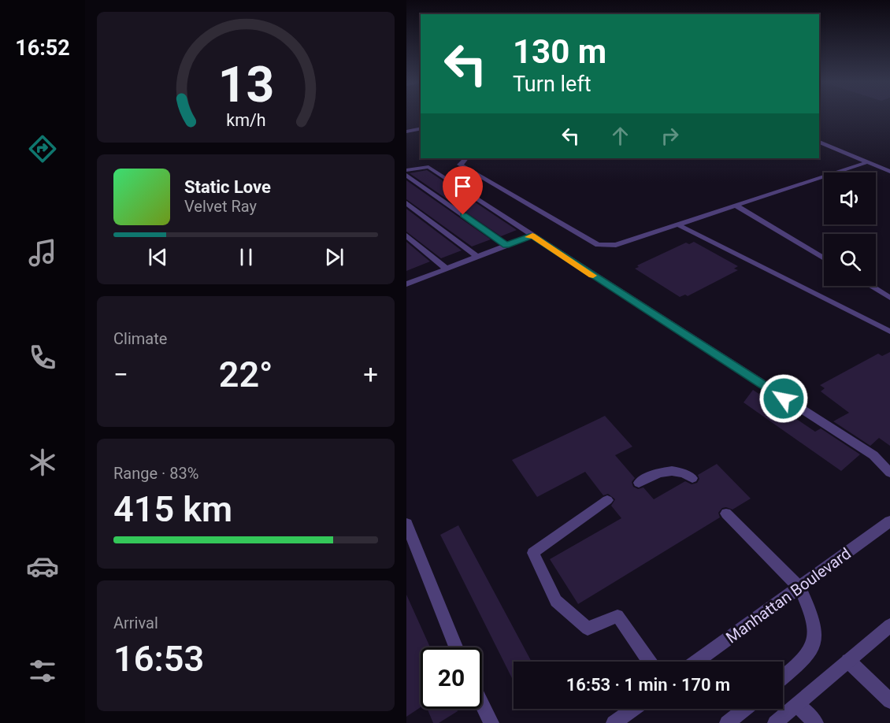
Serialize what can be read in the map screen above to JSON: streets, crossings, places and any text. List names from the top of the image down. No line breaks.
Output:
{"streets":{"street":["Manhattan Boulevard"]},"page":{"tabs":"16:52","turn":["130 m","Turn left"],"song":["Static Love","Velvet Ray"],"tile":["Climate",["Range · 83%","415 km"],["Arrival","16:53"]],"heat":["−","22°","+"],"limit":"20","trip":"16:53 · 1 min · 170 m","gauge":["13","km/h"]}}
